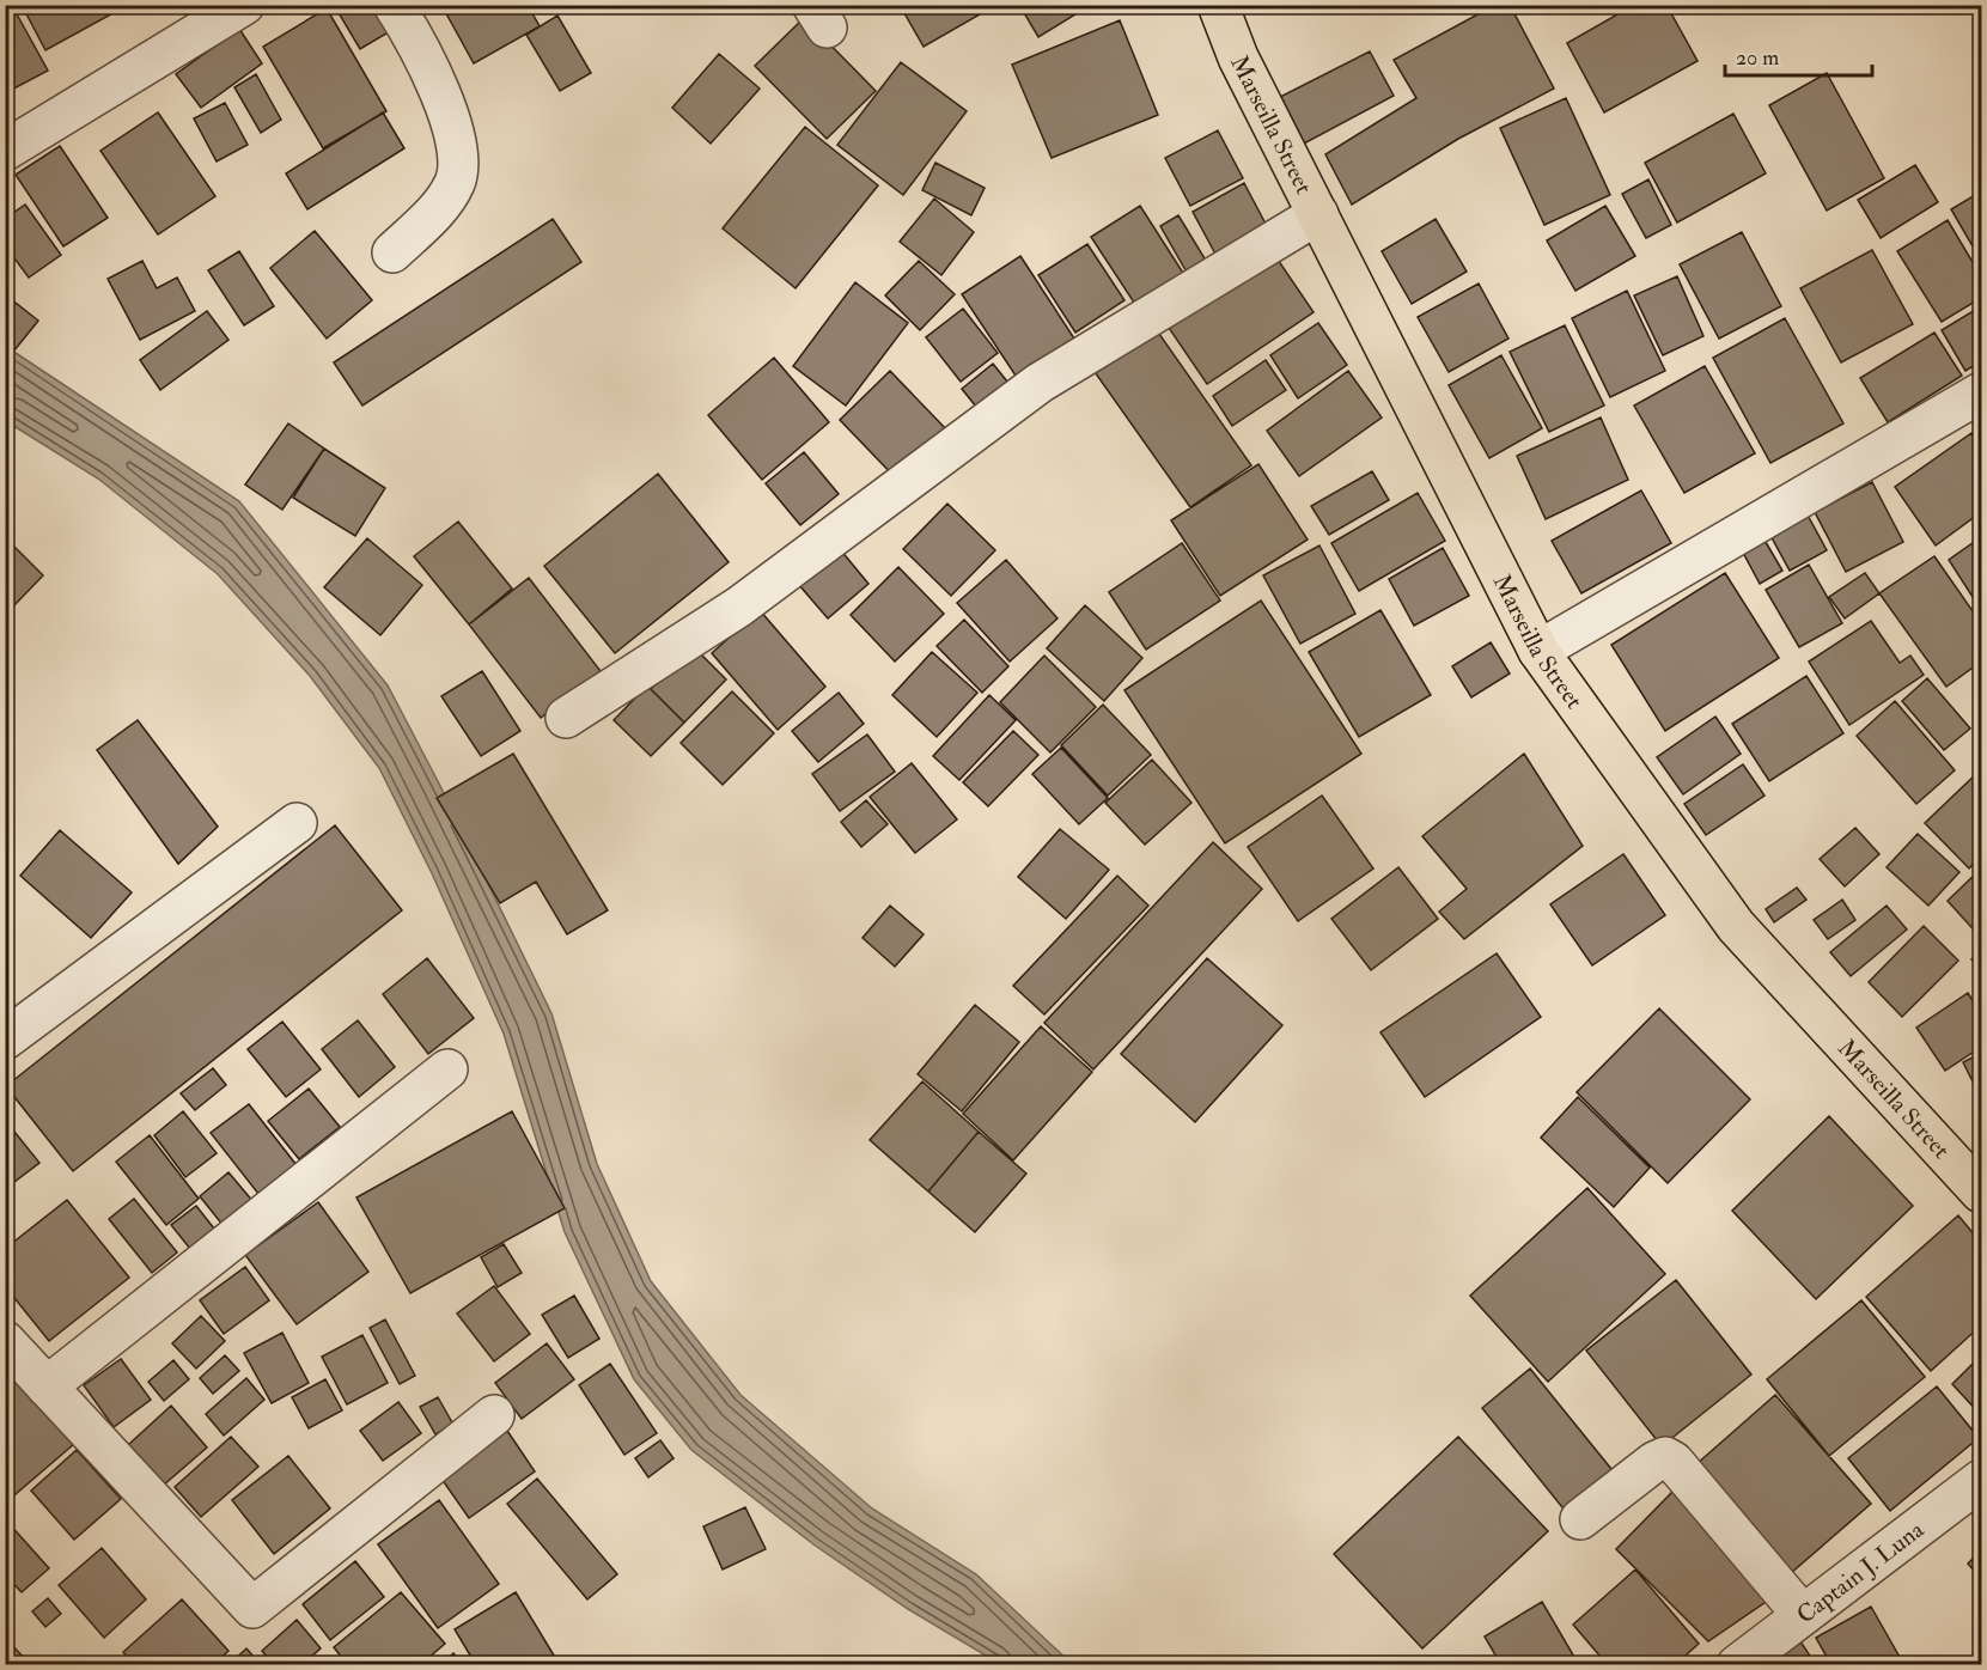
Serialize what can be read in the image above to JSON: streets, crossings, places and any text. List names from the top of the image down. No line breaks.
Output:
{"streets":{"main road":["Marseilla Street"],"street":["Captain J. Luna"]},"scale_bar":"20 m"}
